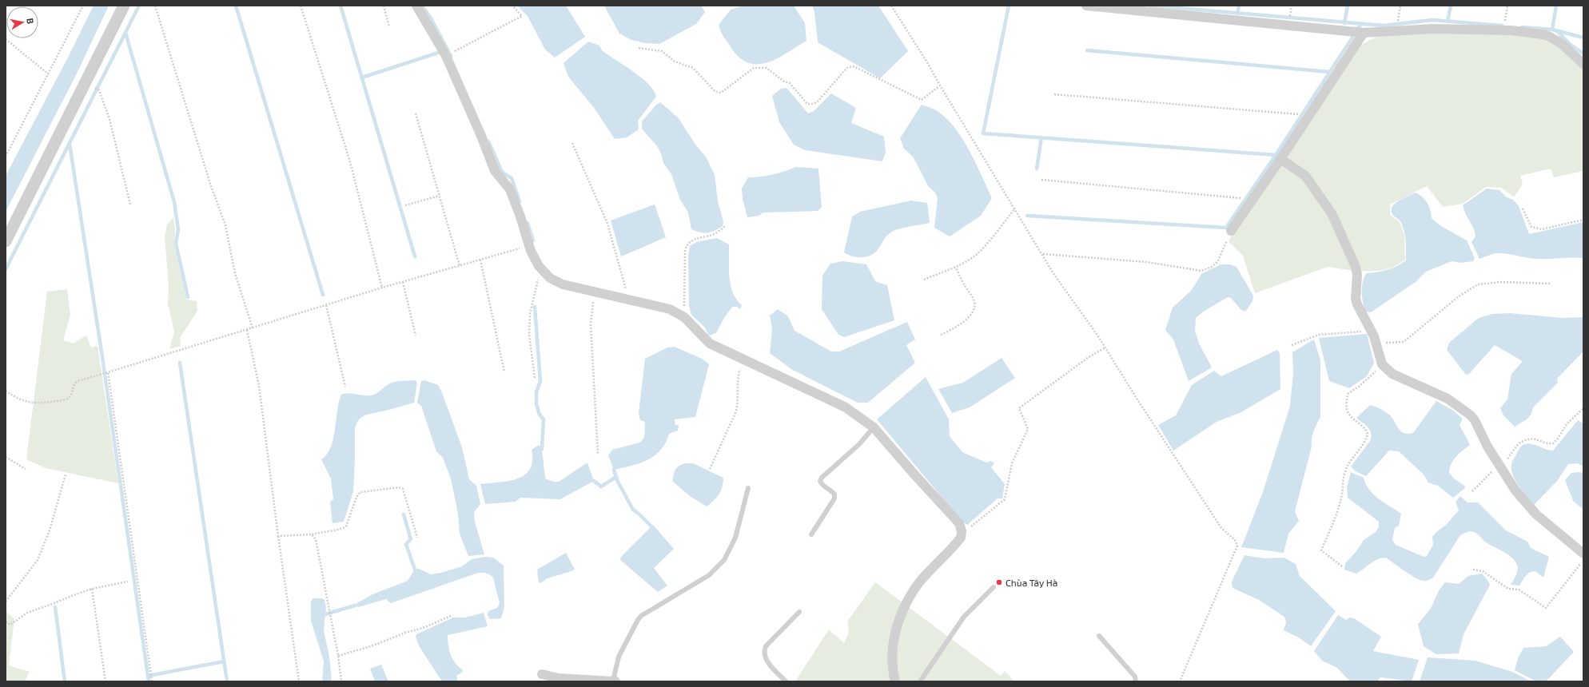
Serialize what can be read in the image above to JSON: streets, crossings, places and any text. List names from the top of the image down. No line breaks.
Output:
{"places":["Chùa Tây Hà"],"north":"right"}
